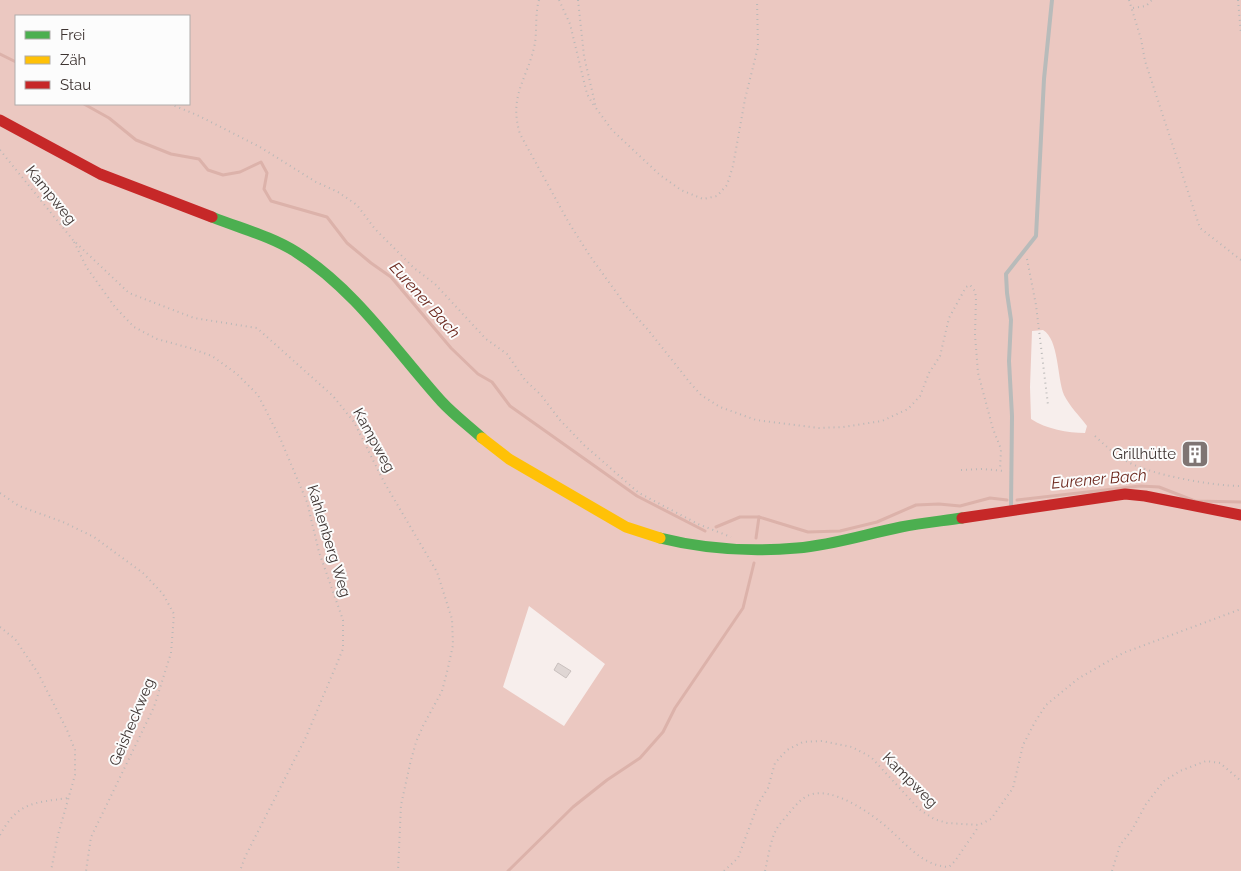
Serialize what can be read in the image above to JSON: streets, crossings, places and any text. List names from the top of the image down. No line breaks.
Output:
{"streets":{"path":["Kampweg","Kahlenberg Weg","Geisheckweg"]},"crossings":[["Kampweg","Kahlenberg Weg"]],"water":["Eurener Bach"],"places":{"building":["Grillhütte"]},"legend":["Frei","Zäh","Stau"]}
